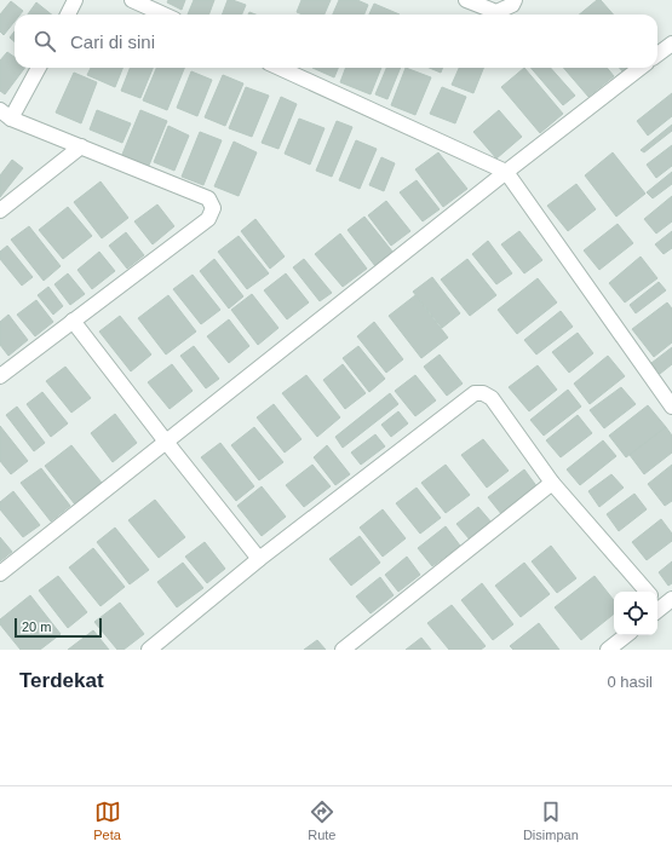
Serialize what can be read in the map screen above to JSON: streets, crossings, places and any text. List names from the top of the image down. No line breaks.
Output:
{"scale_bar":"20 m","page":{"search":"Cari di sini","scale":"20 m","heading":["Terdekat","0 hasil"],"nav":["Peta","Rute","Disimpan"]}}
